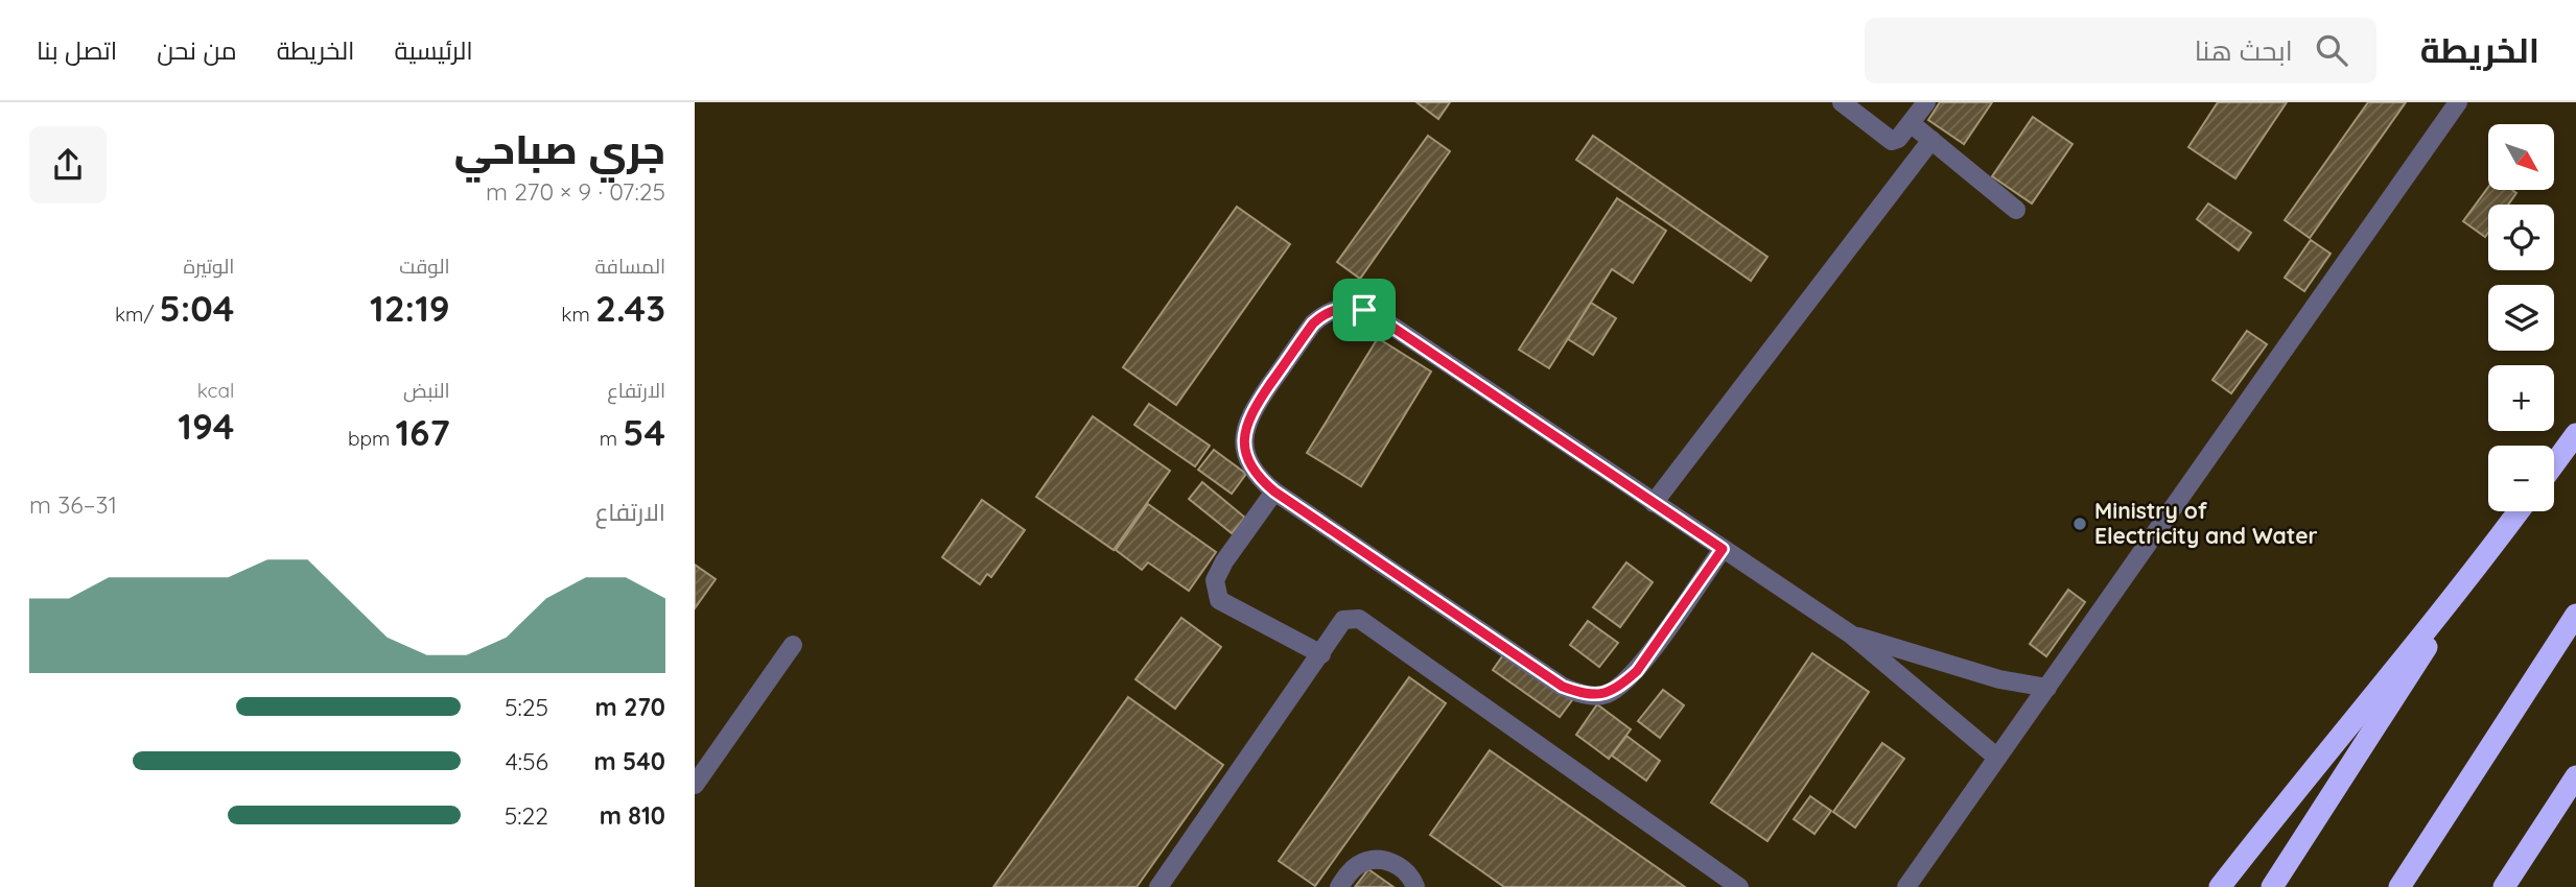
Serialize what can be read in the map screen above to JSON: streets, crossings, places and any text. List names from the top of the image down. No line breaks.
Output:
{"places":["Ministry of Electricity and Water"],"north":"bottom right","page":{"header":"الخريطة","search":"ابحث هنا","nav":["الرئيسية","الخريطة","من نحن","اتصل بنا"],"heading":["جري صباحي","07:25 · 9 × 270 m"],"map_buttons":["+","−"],"stats":[["المسافة","2.43 km"],["الوقت","12:19"],["الوتيرة","5:04 /km"],["الارتفاع","54 m"],["النبض","167 bpm"],["kcal","194"]],"chart":["الارتفاع","31–36 m"],"list":[{"name":"270 m","note":"5:25"},{"name":"540 m","note":"4:56"},{"name":"810 m","note":"5:22"}]}}
